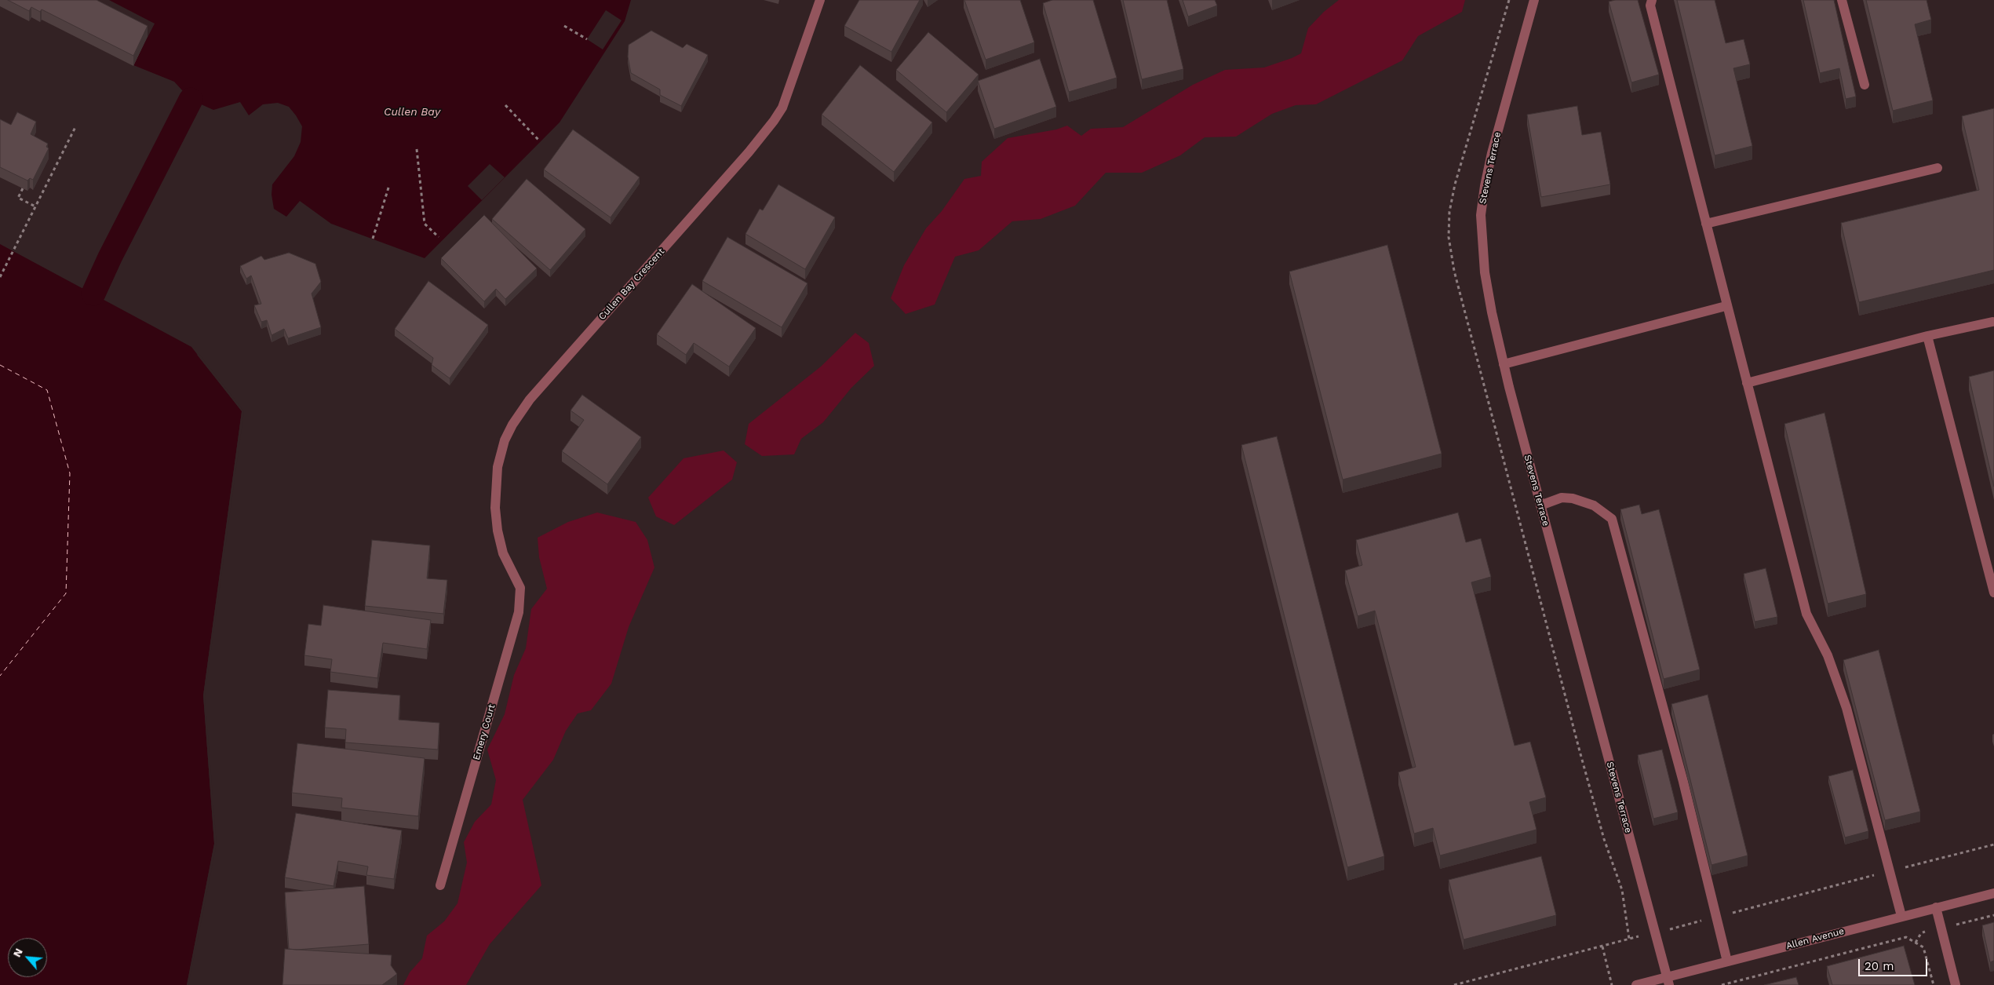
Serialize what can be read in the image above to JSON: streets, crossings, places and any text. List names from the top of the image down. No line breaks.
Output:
{"streets":{"street":["Stevens Terrace","Cullen Bay Crescent","Emery Court","Allen Avenue"]},"crossings":[["Stevens Terrace","Allen Avenue"],["Cullen Bay Crescent","Emery Court"]],"water":["Cullen Bay"],"scale_bar":"20 m","north":"top left"}
